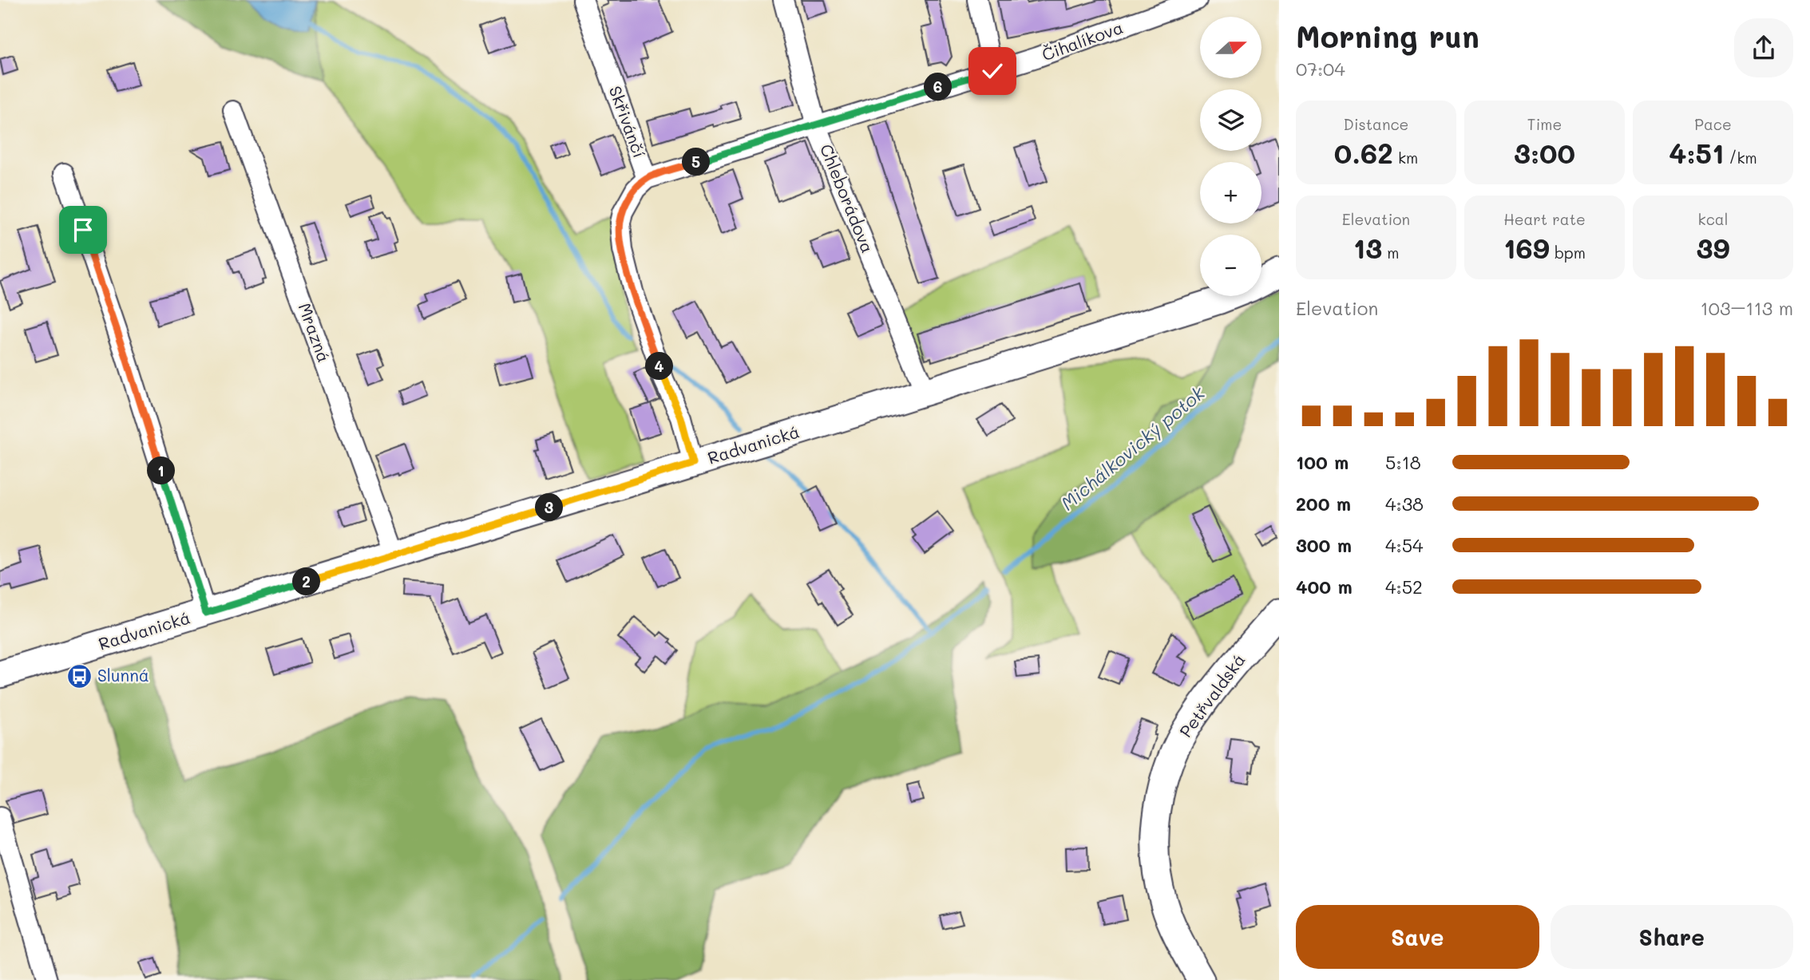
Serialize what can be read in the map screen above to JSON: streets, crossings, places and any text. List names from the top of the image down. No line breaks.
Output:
{"streets":{"street":["Čihalíkova","Skřivánčí","Chleborádova","Mrazná","Radvanická","Petřvaldská"]},"crossings":[["Čihalíkova","Skřivánčí"],["Čihalíkova","Chleborádova"],["Skřivánčí","Radvanická"],["Chleborádova","Radvanická"],["Mrazná","Radvanická"]],"water":["Michálkovický potok"],"places":{"bus stop":["Slunná"]},"north":"right","page":{"heading":["Morning run","07:04"],"map_buttons":["+","−"],"pins":["6","5","4","1","3","2"],"stats":[["Distance","0.62 km"],["Time","3:00"],["Pace","4:51 /km"],["Elevation","13 m"],["Heart rate","169 bpm"],["kcal","39"]],"chart":["Elevation","103–113 m"],"list":[{"name":"100 m","note":"5:18"},{"name":"200 m","note":"4:38"},{"name":"300 m","note":"4:54"},{"name":"400 m","note":"4:52"}],"buttons":["Save","Share"]}}
